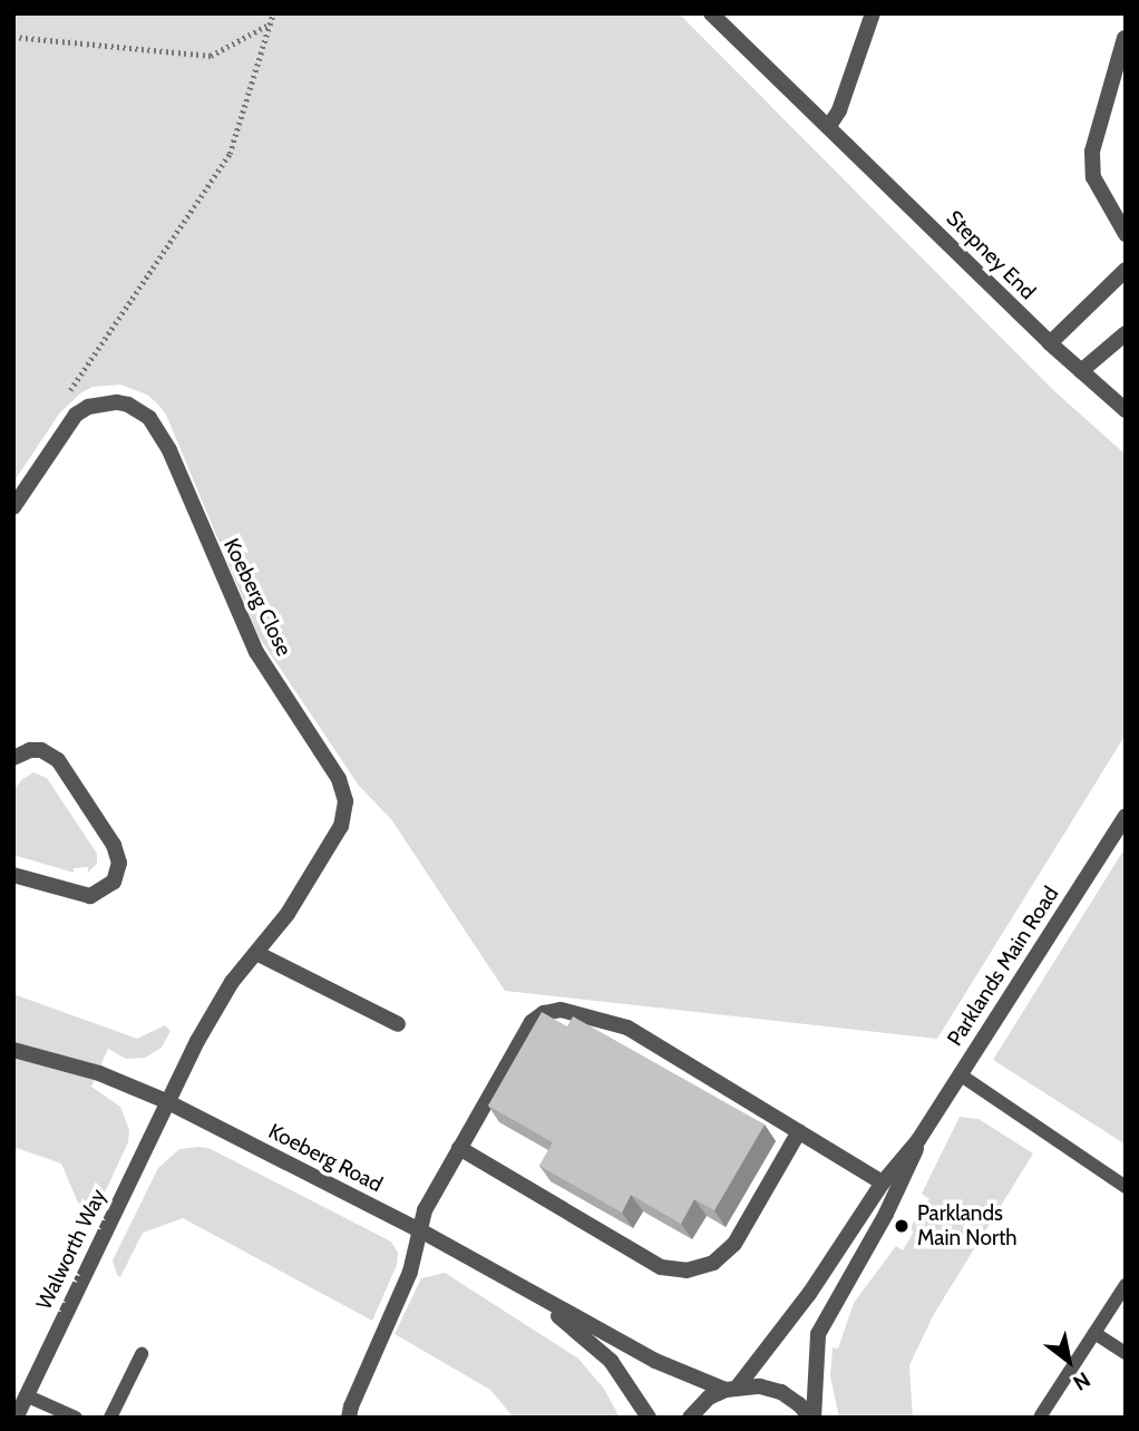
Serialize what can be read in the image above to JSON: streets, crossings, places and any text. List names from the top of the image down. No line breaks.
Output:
{"streets":{"street":["Stepney End","Koeberg Close","Parklands Main Road","Koeberg Road","Walworth Way"]},"crossings":[["Koeberg Close","Koeberg Road"],["Koeberg Close","Walworth Way"],["Parklands Main Road","Koeberg Road"],["Koeberg Road","Walworth Way"]],"places":["Parklands Main North"],"north":"bottom right"}
